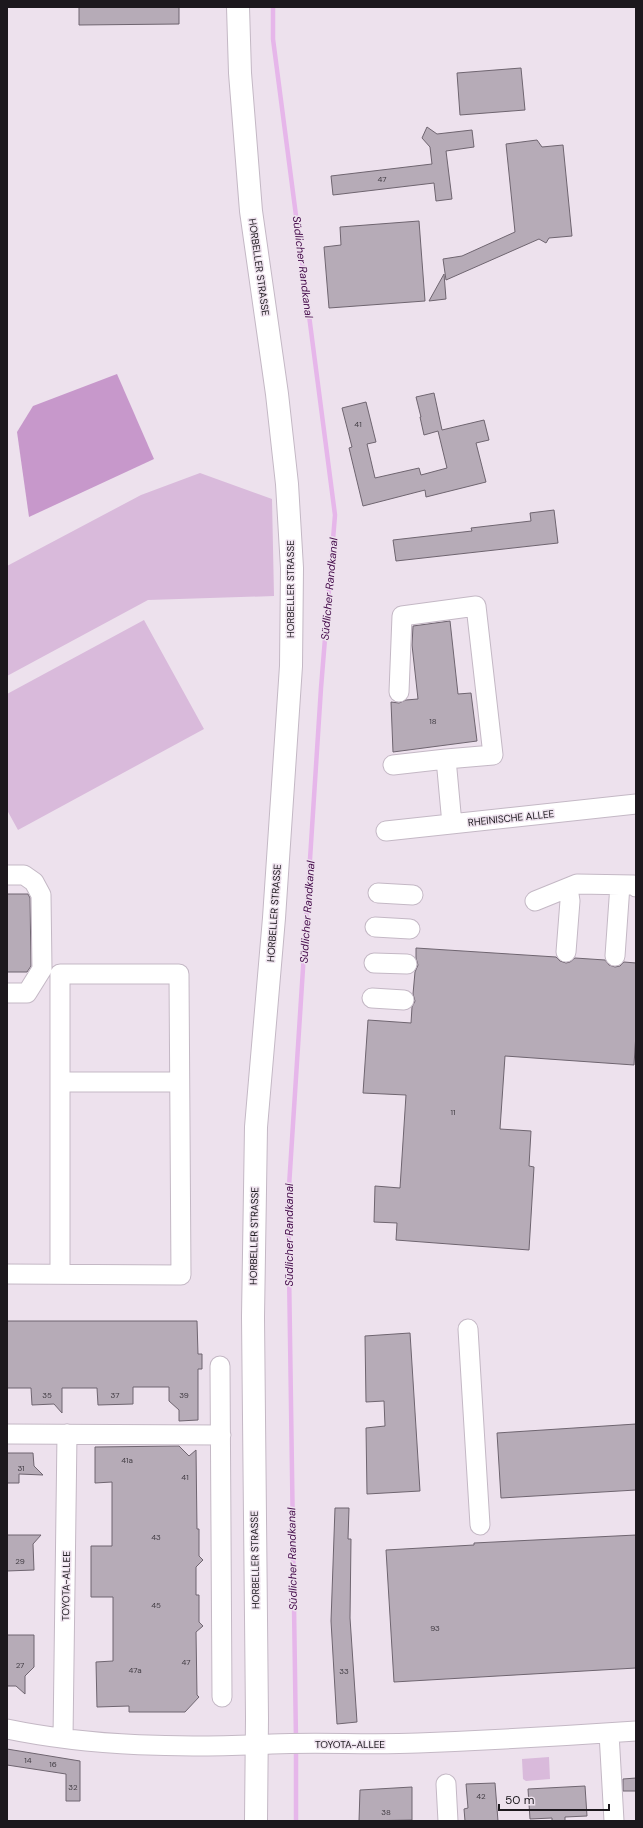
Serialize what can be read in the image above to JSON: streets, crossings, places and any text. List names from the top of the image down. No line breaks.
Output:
{"streets":{"main road":["HORBELLER STRASSE"],"street":["RHEINISCHE ALLEE","TOYOTA-ALLEE"]},"crossings":[["HORBELLER STRASSE","TOYOTA-ALLEE"]],"water":["Südlicher Randkanal"],"house_numbers":["47","41","18","11","35","37","39","41a","31","41","43","29","45","93","47","27","47a","33","14","16","32","42","38"],"scale_bar":"50 m"}
